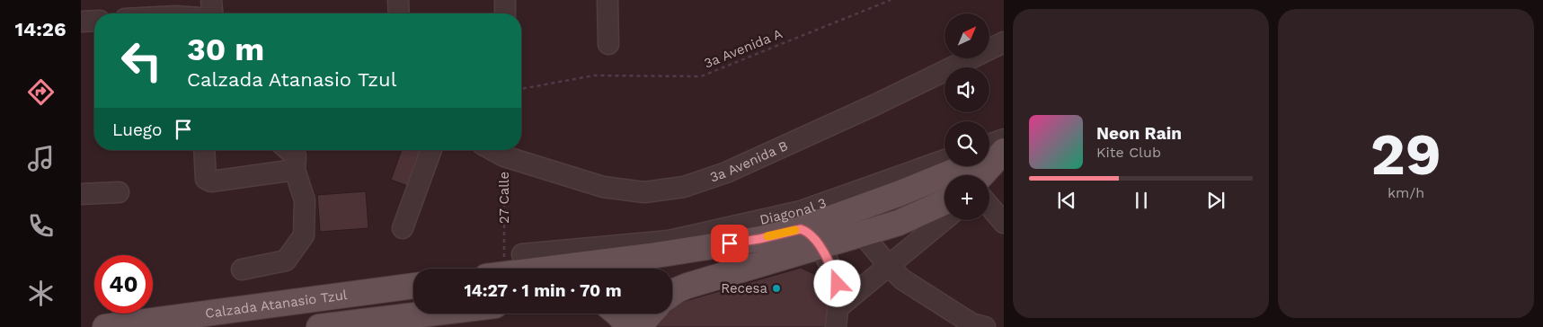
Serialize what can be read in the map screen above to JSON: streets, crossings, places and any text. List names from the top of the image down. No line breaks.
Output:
{"streets":{"main road":["Calzada Atanasio Tzul"],"street":["3a Avenida B","Diagonal 3"],"path":["3a Avenida A","27 Calle"]},"crossings":[["3a Avenida B","27 Calle"],["27 Calle","Diagonal 3"]],"places":["Recesa"],"north":"top right","page":{"tabs":"14:26","tile":["29","km/h"],"map_buttons":"+","turn":["30 m","Calzada Atanasio Tzul"],"then":"Luego","song":["Neon Rain","Kite Club"],"limit":"40","trip":"14:27 · 1 min · 70 m"}}
